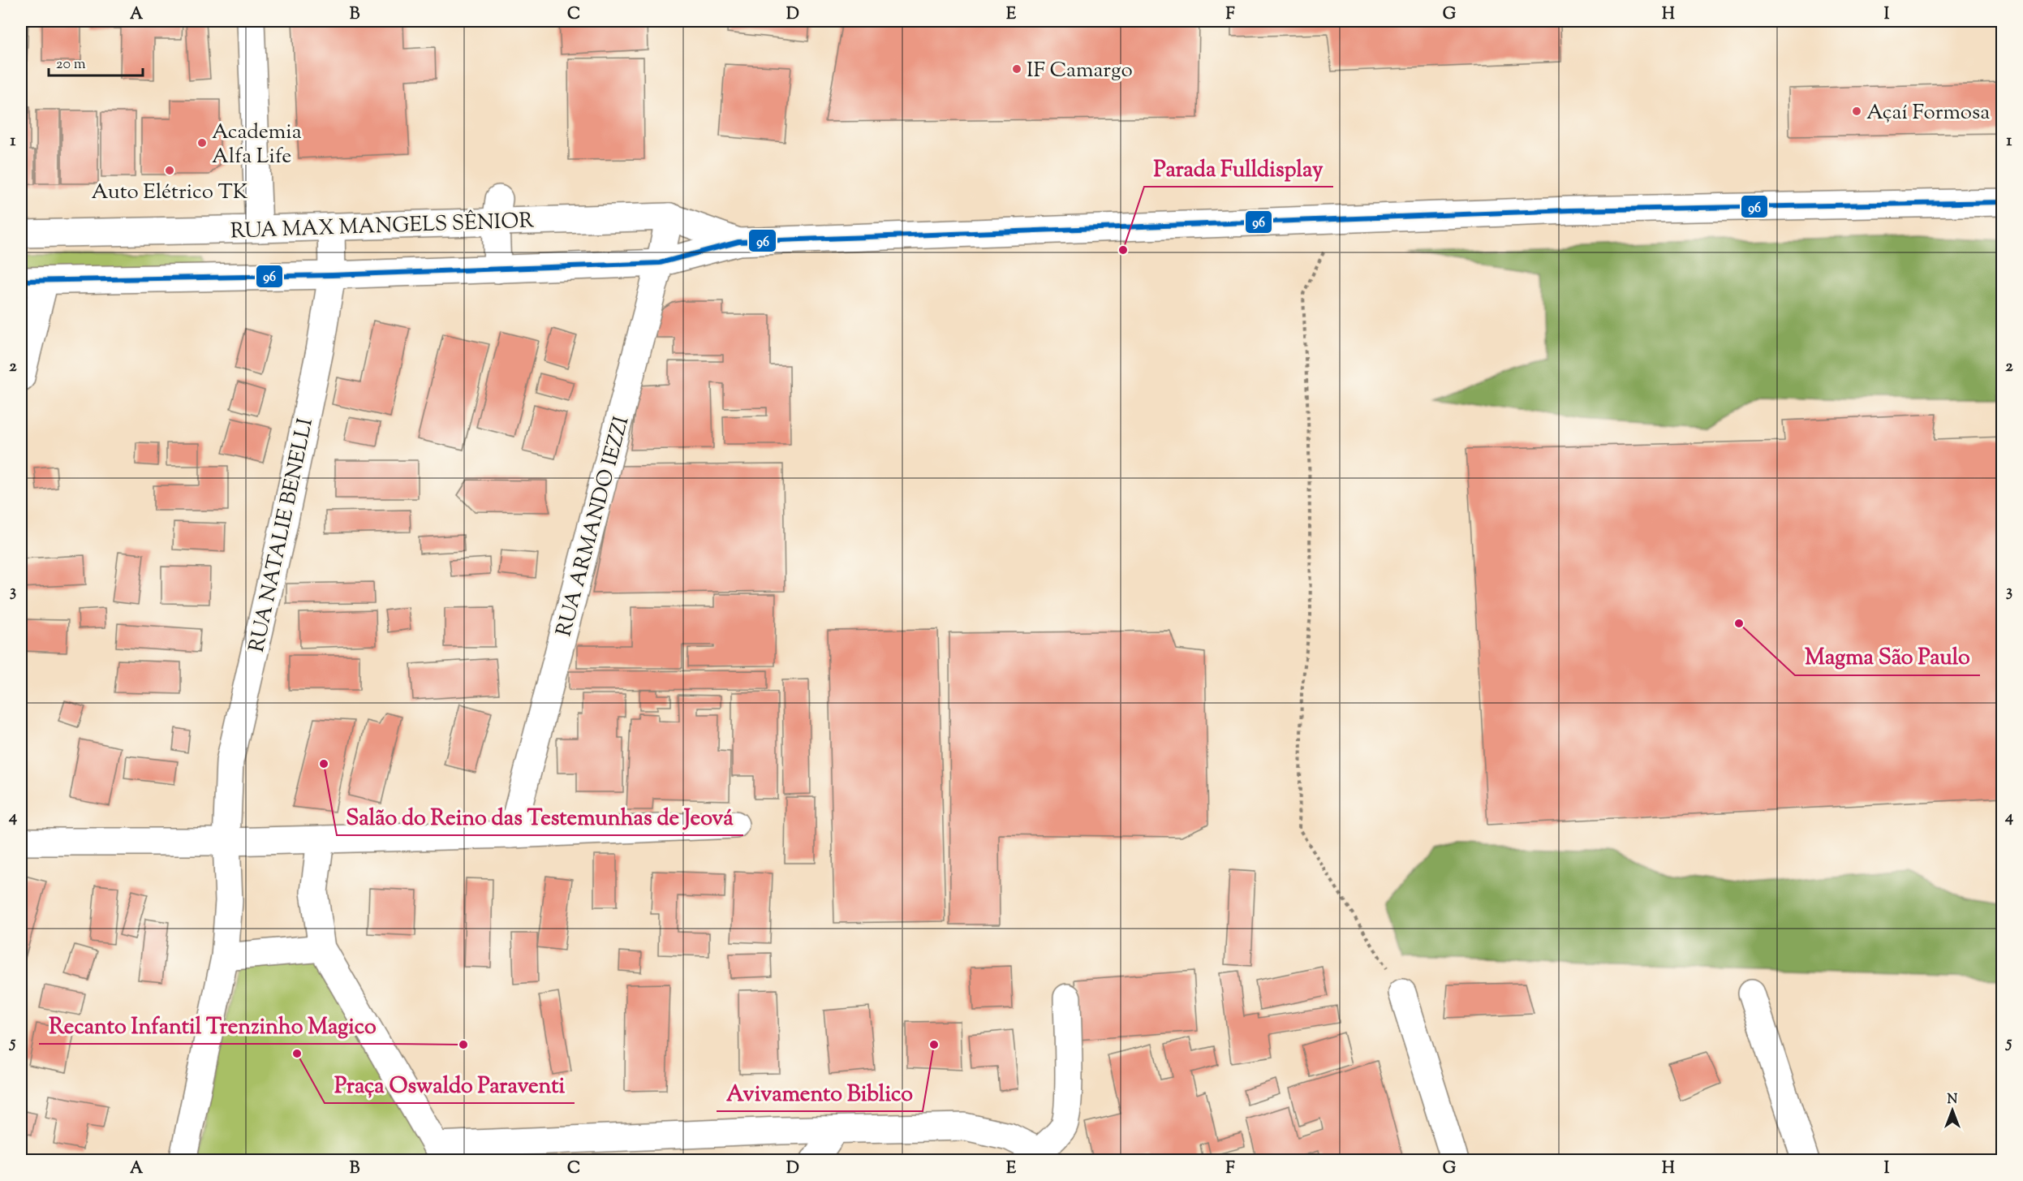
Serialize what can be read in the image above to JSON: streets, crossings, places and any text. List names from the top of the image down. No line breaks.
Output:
{"streets":{"street":["RUA MAX MANGELS SÊNIOR","RUA ARMANDO IEZZI","RUA NATALIE BENELLI"]},"crossings":[["RUA MAX MANGELS SÊNIOR","RUA ARMANDO IEZZI"],["RUA MAX MANGELS SÊNIOR","RUA NATALIE BENELLI"]],"places":["IF Camargo","Açaí Formosa","Academia Alfa Life","Auto Elétrico TK","Parada Fulldisplay","Magma São Paulo","Salão do Reino das Testemunhas de Jeová","Recanto Infantil Trenzinho Magico","Avivamento Biblico","Praça Oswaldo Paraventi"],"lines":["transit line 96"],"scale_bar":"20 m","north":"top","grid":{"columns":["A","B","C","D","E","F","G","H","I"],"rows":["1","2","3","4","5"]}}
